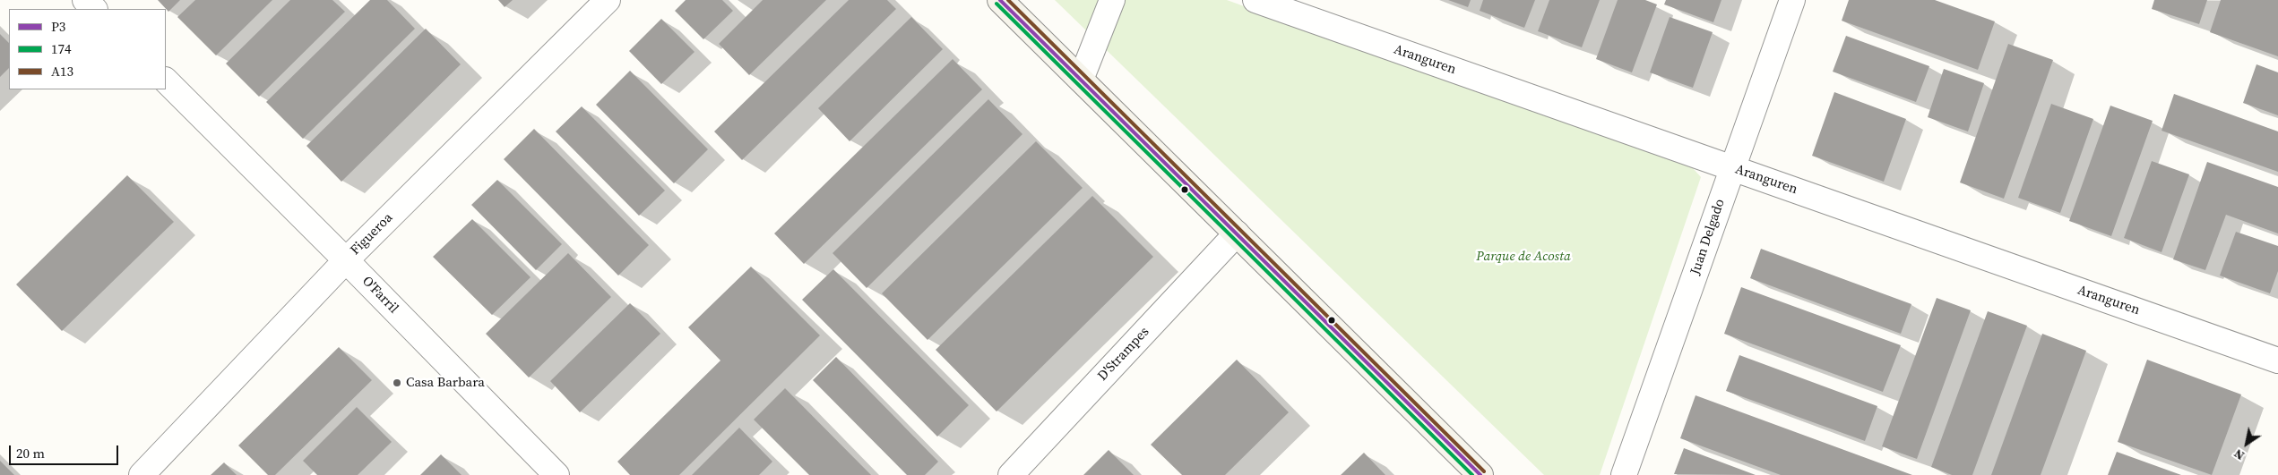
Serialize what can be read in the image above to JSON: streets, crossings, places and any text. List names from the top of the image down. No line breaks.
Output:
{"streets":{"street":["Aranguren","Figueroa","Juan Delgado","O'Farril","D'Strampes"]},"crossings":[["Aranguren","Juan Delgado"],["Figueroa","O'Farril"]],"parks":["Parque de Acosta"],"places":["Casa Barbara"],"lines":["transit line P3","transit line A13","transit line 174"],"legend":["P3","174","A13"],"scale_bar":"20 m","north":"bottom left"}
